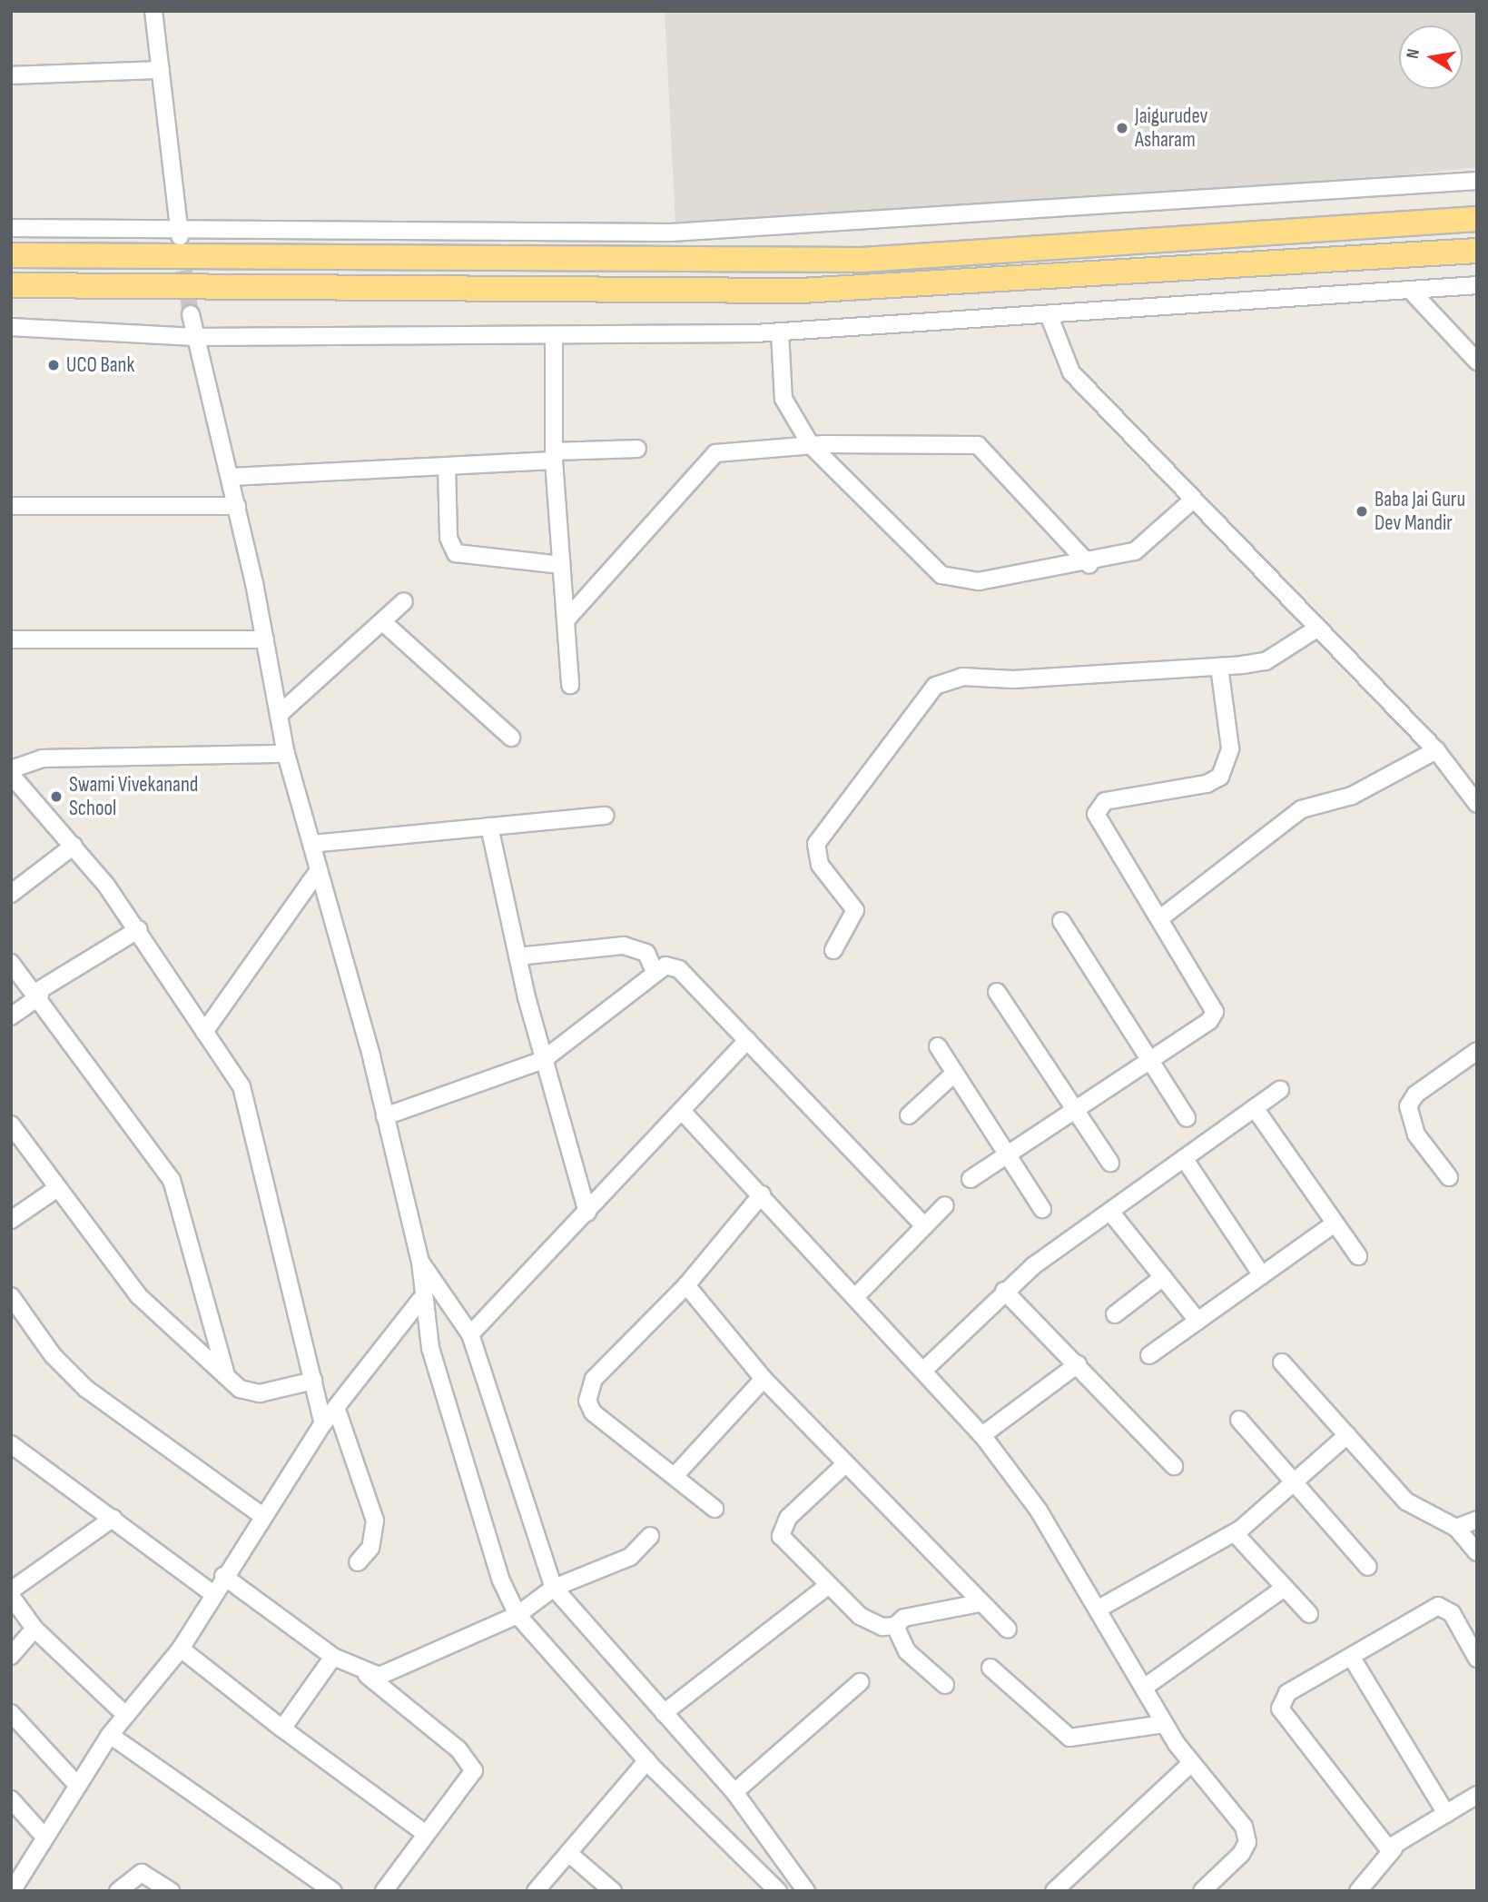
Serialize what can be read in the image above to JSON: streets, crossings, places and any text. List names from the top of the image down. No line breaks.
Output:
{"places":["Jaigurudev Asharam","UCO Bank","Baba Jai Guru Dev Mandir","Swami Vivekanand School"],"north":"left"}
